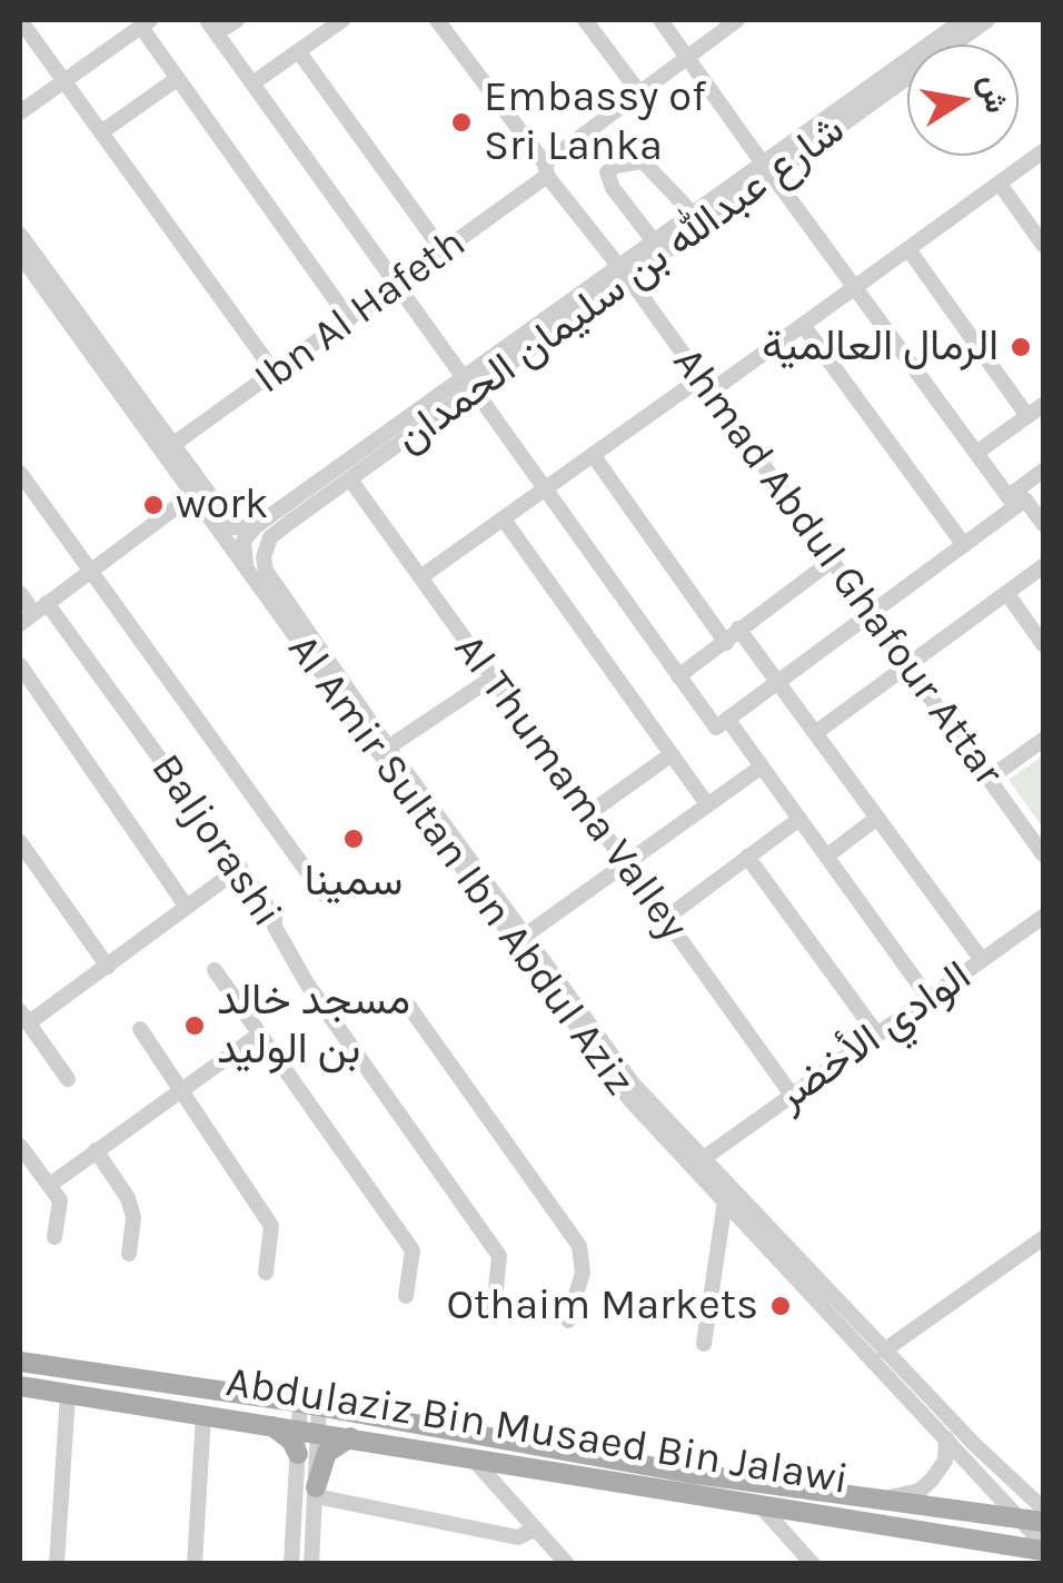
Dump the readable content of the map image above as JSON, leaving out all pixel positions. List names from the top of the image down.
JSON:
{
  "streets": {
    "main road": ["Abdulaziz Bin Musaed Bin Jalawi"],
    "street": [
      "شارع عبدالله بن سليمان الحمدان",
      "Ibn Al Hafeth",
      "Ahmad Abdul Ghafour Attar",
      "Al Thumama Valley",
      "Baljorashi",
      "Al Amir Sultan Ibn Abdul Aziz",
      "الوادي الأخضر"
    ]
  },
  "crossings": [
    ["شارع عبدالله بن سليمان الحمدان", "Ahmad Abdul Ghafour Attar"],
    ["شارع عبدالله بن سليمان الحمدان", "Al Thumama Valley"],
    ["Ibn Al Hafeth", "Ahmad Abdul Ghafour Attar"],
    ["Ibn Al Hafeth", "Al Amir Sultan Ibn Abdul Aziz"],
    ["Al Thumama Valley", "الوادي الأخضر"],
    ["Al Amir Sultan Ibn Abdul Aziz", "Abdulaziz Bin Musaed Bin Jalawi"]
  ],
  "places": [
    "Embassy of Sri Lanka",
    "الرمال العالمية",
    "work",
    "سمينا",
    "مسجد خالد بن الوليد",
    "Othaim Markets"
  ],
  "north": "right"
}
